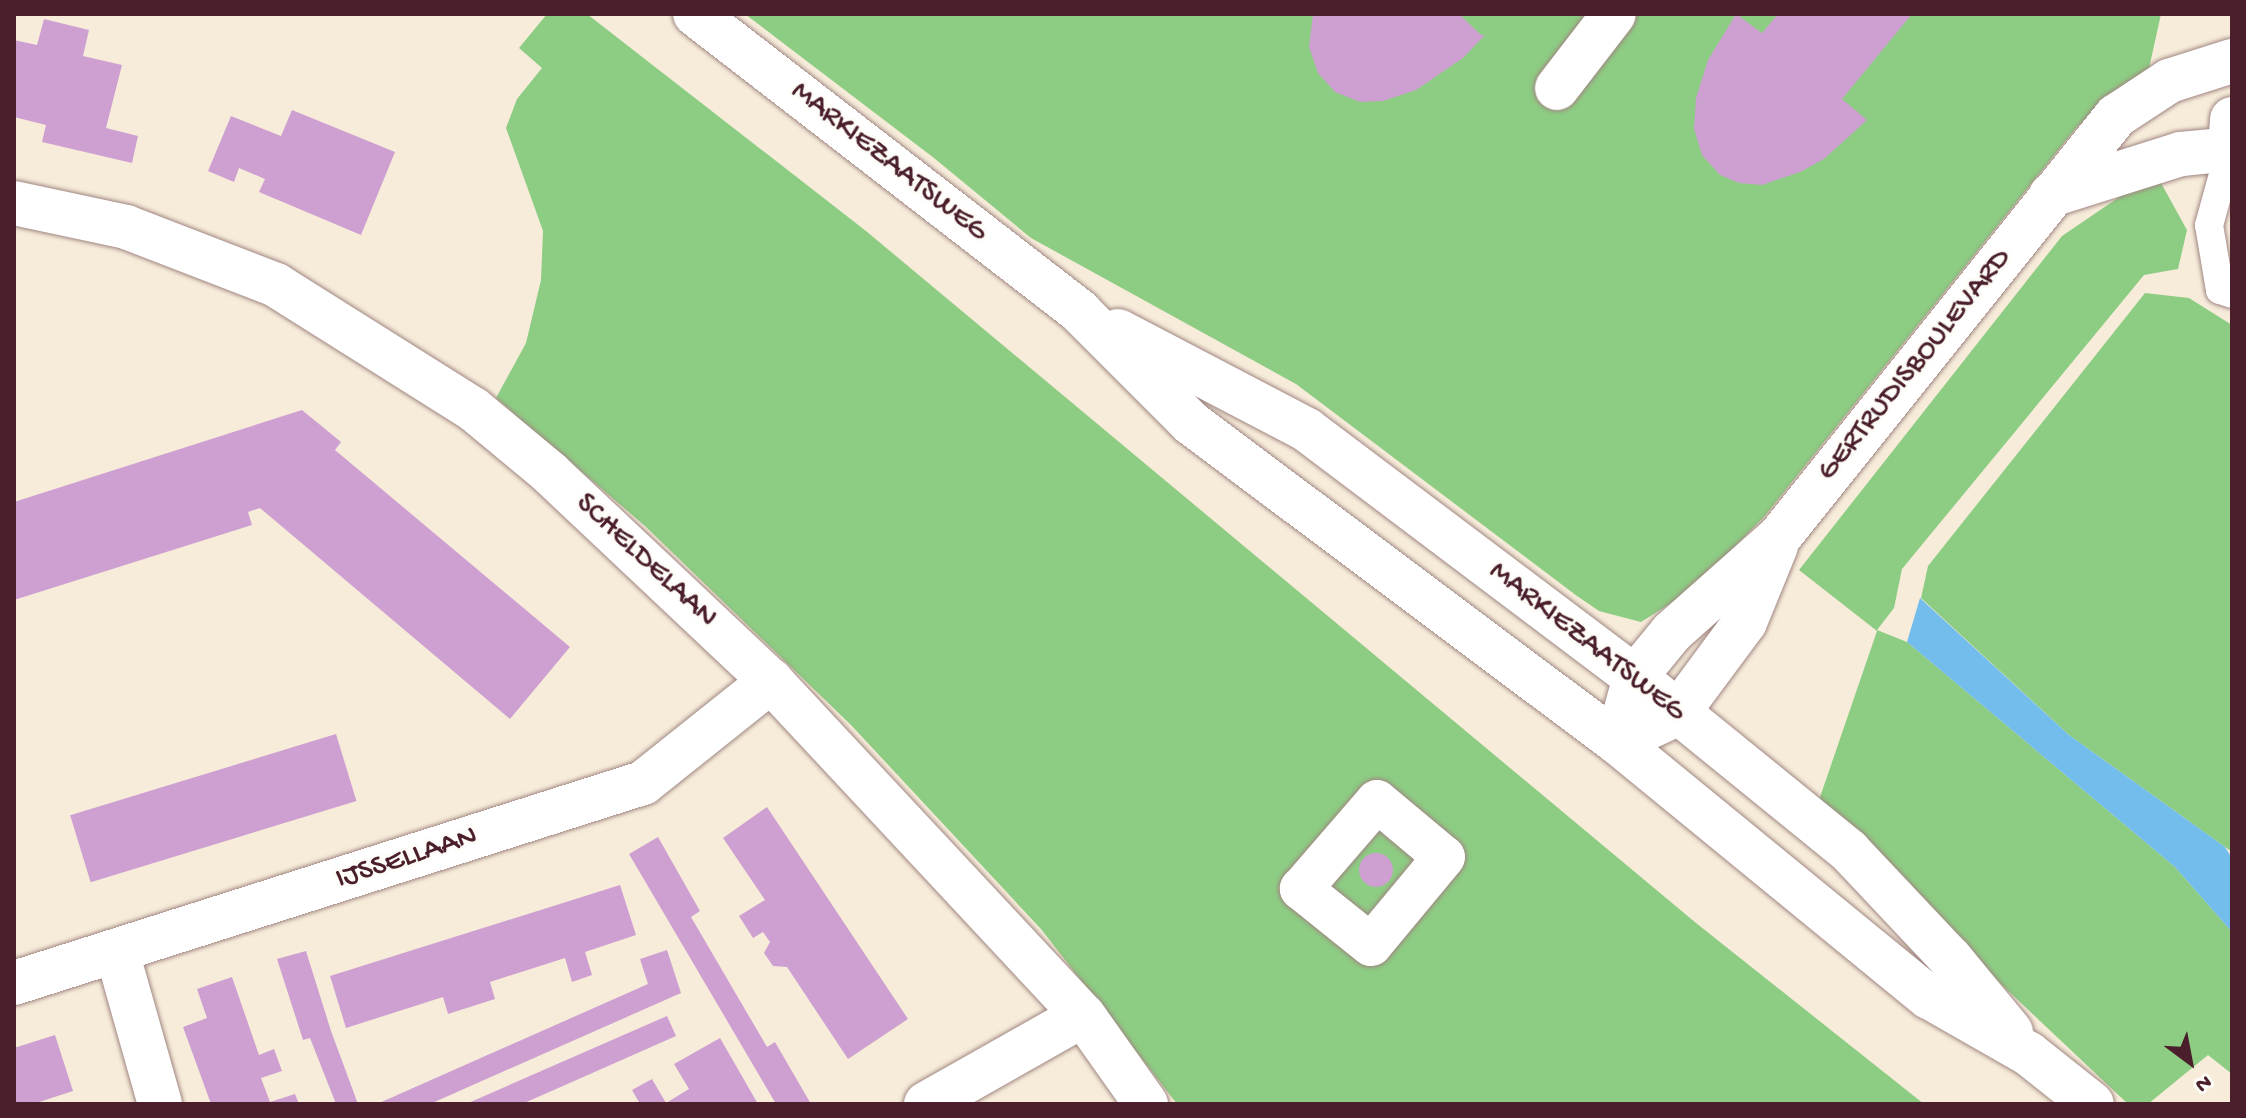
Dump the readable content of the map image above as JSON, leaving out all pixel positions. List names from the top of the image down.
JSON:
{
  "streets": {
    "street": [
      "MARKIEZAATSWEG",
      "GERTRUDISBOULEVARD",
      "SCHELDELAAN",
      "IJSSELLAAN"
    ]
  },
  "crossings": [
    ["MARKIEZAATSWEG", "GERTRUDISBOULEVARD"],
    ["SCHELDELAAN", "IJSSELLAAN"]
  ],
  "north": "bottom right"
}
